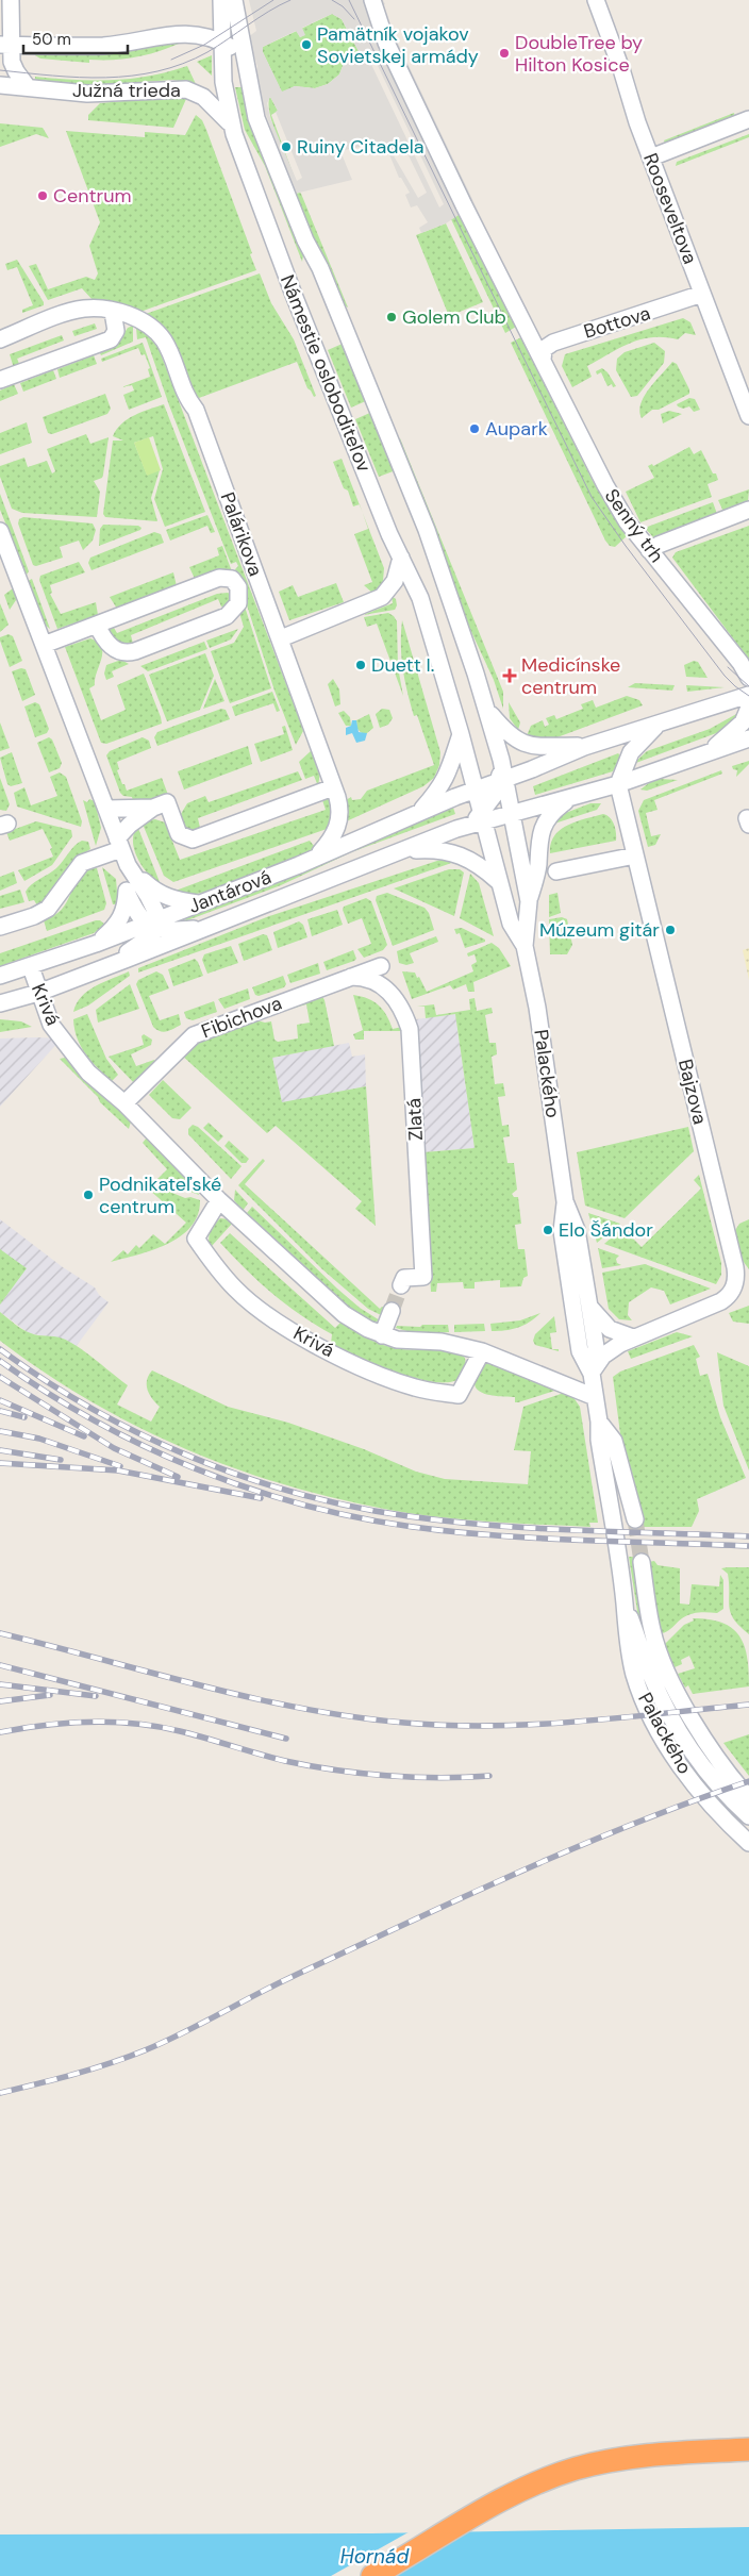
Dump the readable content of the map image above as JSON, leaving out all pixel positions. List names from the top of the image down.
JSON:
{
  "streets": {
    "street": [
      "Južná trieda",
      "Rooseveltova",
      "Bottova",
      "Námestie osloboditeľov",
      "Senný trh",
      "Palárikova",
      "Jantárová",
      "Krivá",
      "Fibichova",
      "Palackého",
      "Bajzova",
      "Zlatá"
    ]
  },
  "crossings": [
    ["Južná trieda", "Námestie osloboditeľov"],
    ["Rooseveltova", "Bottova"],
    ["Bottova", "Senný trh"],
    ["Námestie osloboditeľov", "Palackého"],
    ["Palárikova", "Jantárová"],
    ["Jantárová", "Krivá"],
    ["Jantárová", "Palackého"],
    ["Krivá", "Fibichova"],
    ["Krivá", "Palackého"],
    ["Fibichova", "Zlatá"],
    ["Palackého", "Bajzova"]
  ],
  "water": ["Hornád"],
  "places": {
    "other": [
      "Pamätník vojakov Sovietskej armády",
      "DoubleTree by Hilton Kosice",
      "Ruiny Citadela",
      "Centrum",
      "Golem Club",
      "Aupark",
      "Duett I.",
      "Múzeum gitár",
      "Podnikateľské centrum",
      "Elo Šándor"
    ],
    "health": ["Medicínske centrum"]
  },
  "scale_bar": "50 m"
}
